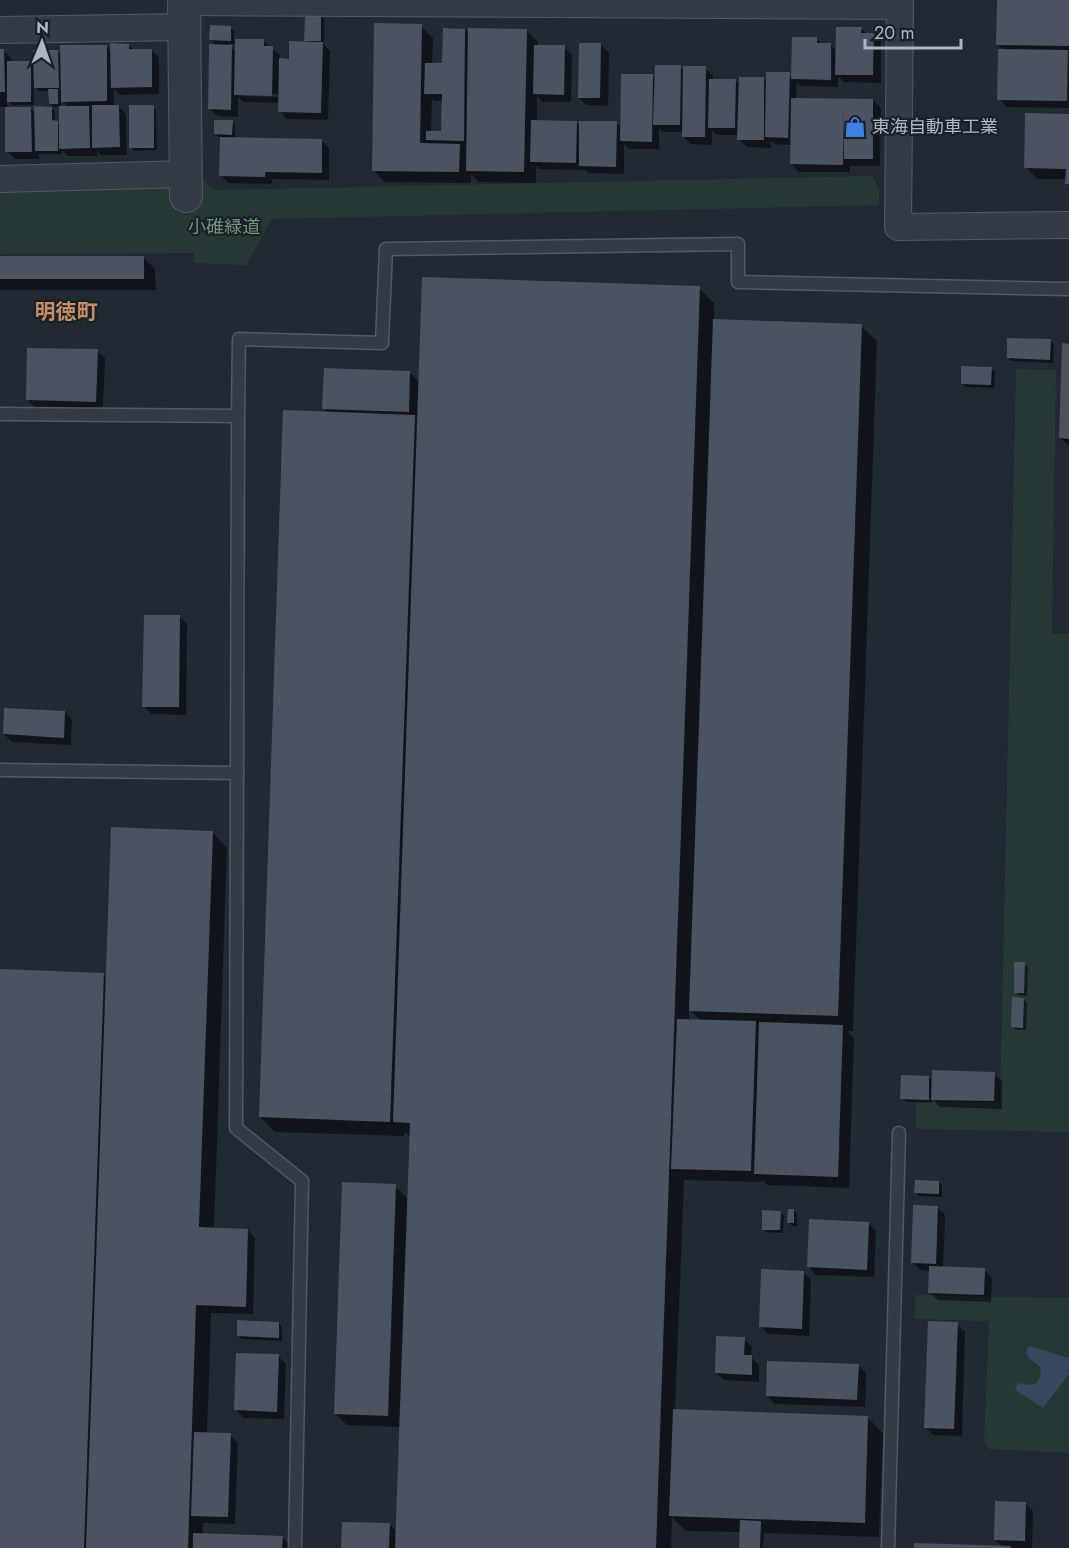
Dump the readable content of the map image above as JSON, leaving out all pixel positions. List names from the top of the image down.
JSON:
{
  "districts": ["明徳町"],
  "parks": ["小碓緑道"],
  "places": {
    "shop": ["東海自動車工業"]
  },
  "scale_bar": "20 m",
  "north": "top"
}
